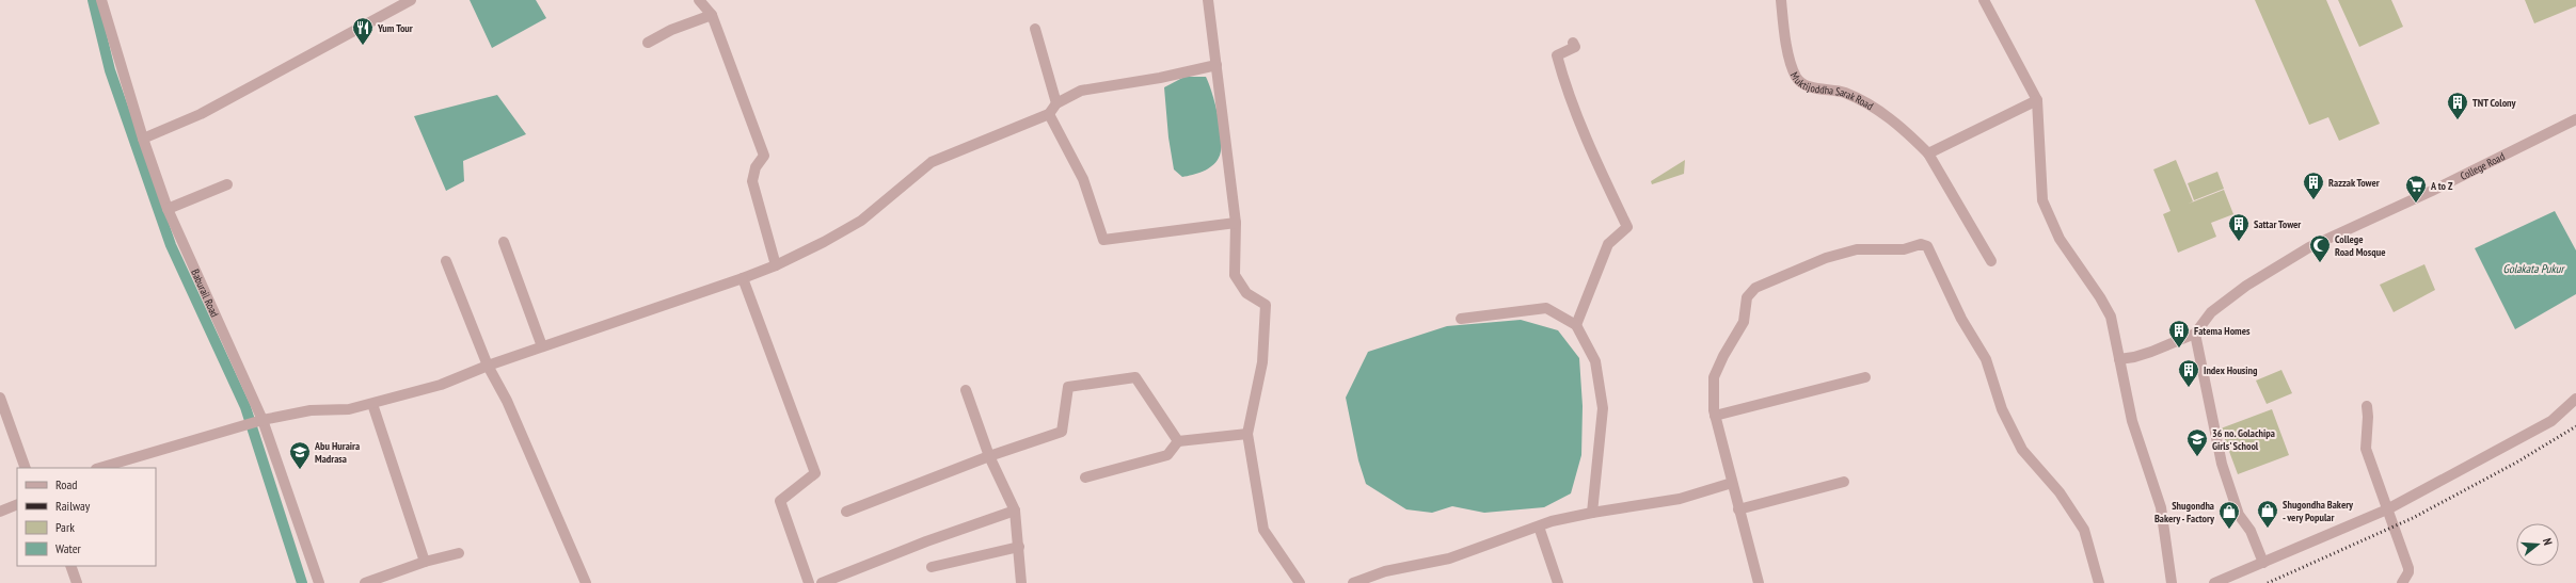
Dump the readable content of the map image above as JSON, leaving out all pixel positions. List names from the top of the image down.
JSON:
{
  "streets": {
    "street": ["Muktijoddha Sarak Road", "College Road", "Baburail Road"]
  },
  "water": ["Golakata Pukur"],
  "places": {
    "restaurant": ["Yum Tour"],
    "building": [
      "TNT Colony",
      "Razzak Tower",
      "Sattar Tower",
      "Fatema Homes",
      "Index Housing"
    ],
    "supermarket": ["A to Z"],
    "mosque": ["College Road Mosque"],
    "school or university": ["36 no. Golachipa Girls' School", "Abu Huraira Madrasa"],
    "shop": ["Shugondha Bakery - very Popular", "Shugondha Bakery - Factory"]
  },
  "legend": [
    "Road",
    "Railway",
    "Park",
    "Water"
  ],
  "north": "right"
}
